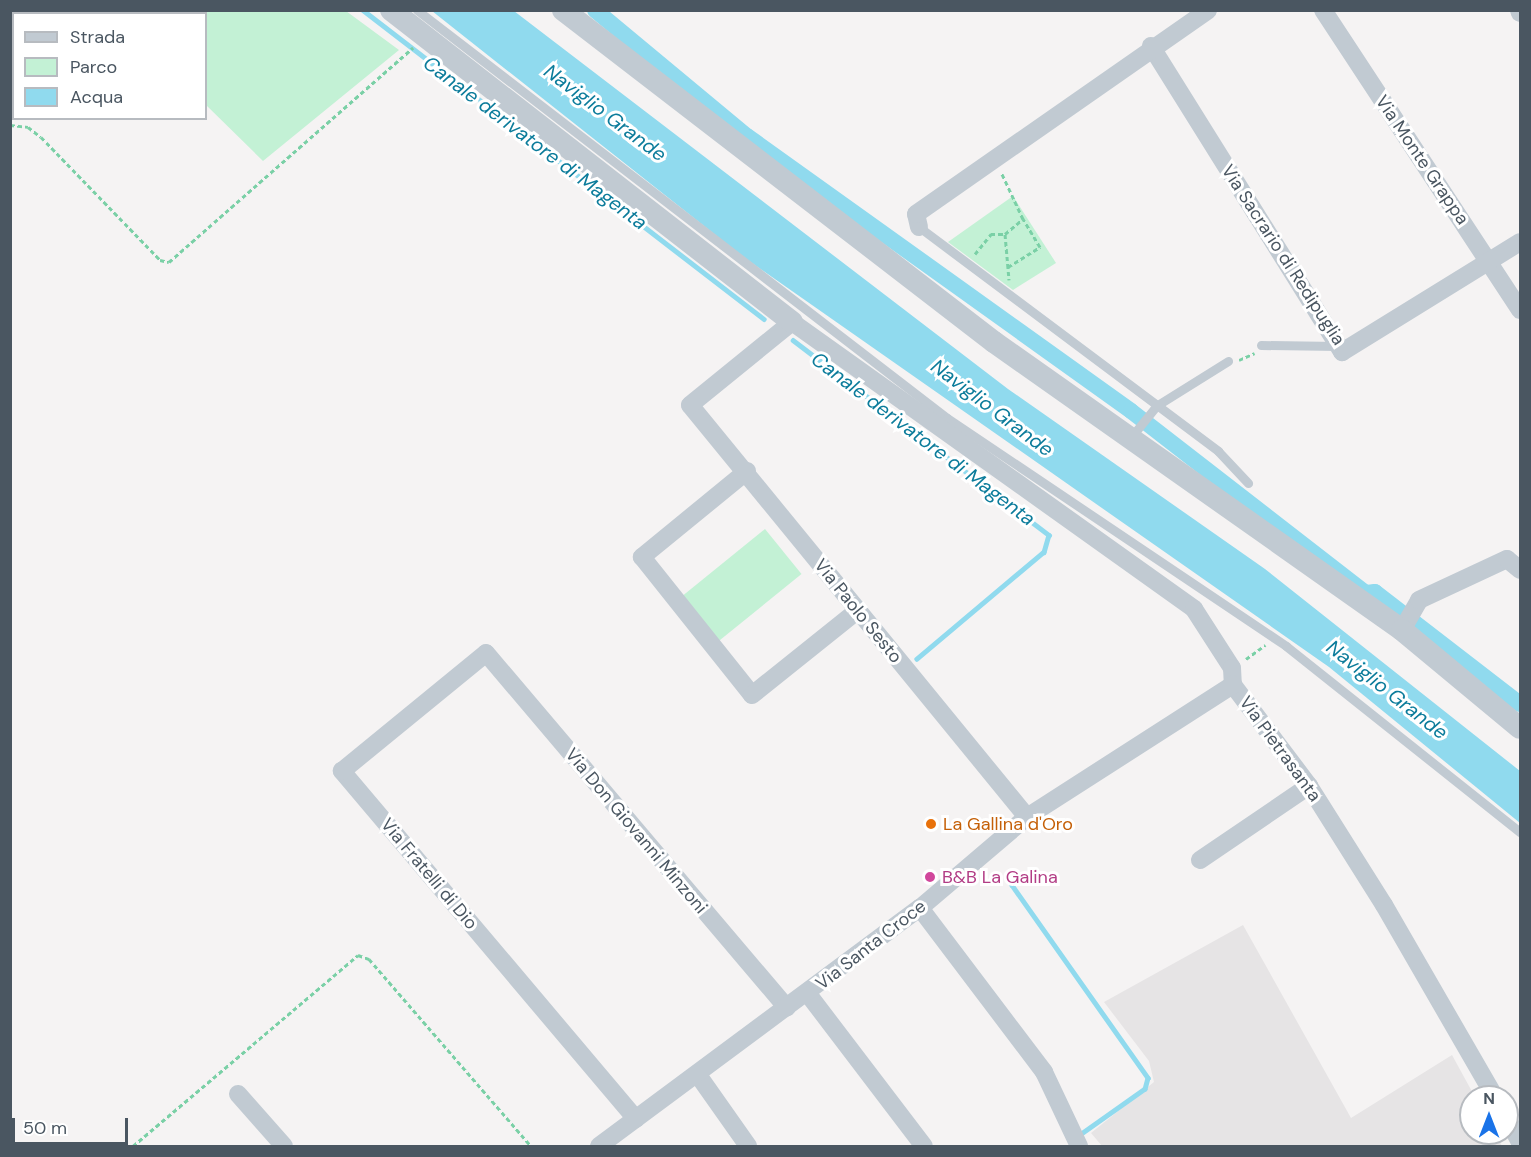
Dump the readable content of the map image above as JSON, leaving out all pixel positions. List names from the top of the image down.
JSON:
{
  "streets": {
    "street": [
      "Via Monte Grappa",
      "Via Sacrario di Redipuglia",
      "Via Paolo Sesto",
      "Via Pietrasanta",
      "Via Don Giovanni Minzoni",
      "Via Fratelli di Dio",
      "Via Santa Croce"
    ]
  },
  "crossings": [
    ["Via Monte Grappa", "Via Sacrario di Redipuglia"],
    ["Via Paolo Sesto", "Via Pietrasanta"],
    ["Via Paolo Sesto", "Via Santa Croce"],
    ["Via Pietrasanta", "Via Santa Croce"],
    ["Via Don Giovanni Minzoni", "Via Fratelli di Dio"],
    ["Via Don Giovanni Minzoni", "Via Santa Croce"],
    ["Via Fratelli di Dio", "Via Santa Croce"]
  ],
  "water": ["Naviglio Grande", "Canale derivatore di Magenta"],
  "places": ["La Gallina d'Oro", "B&B La Galina"],
  "legend": ["Strada", "Parco", "Acqua"],
  "scale_bar": "50 m",
  "north": "top"
}
